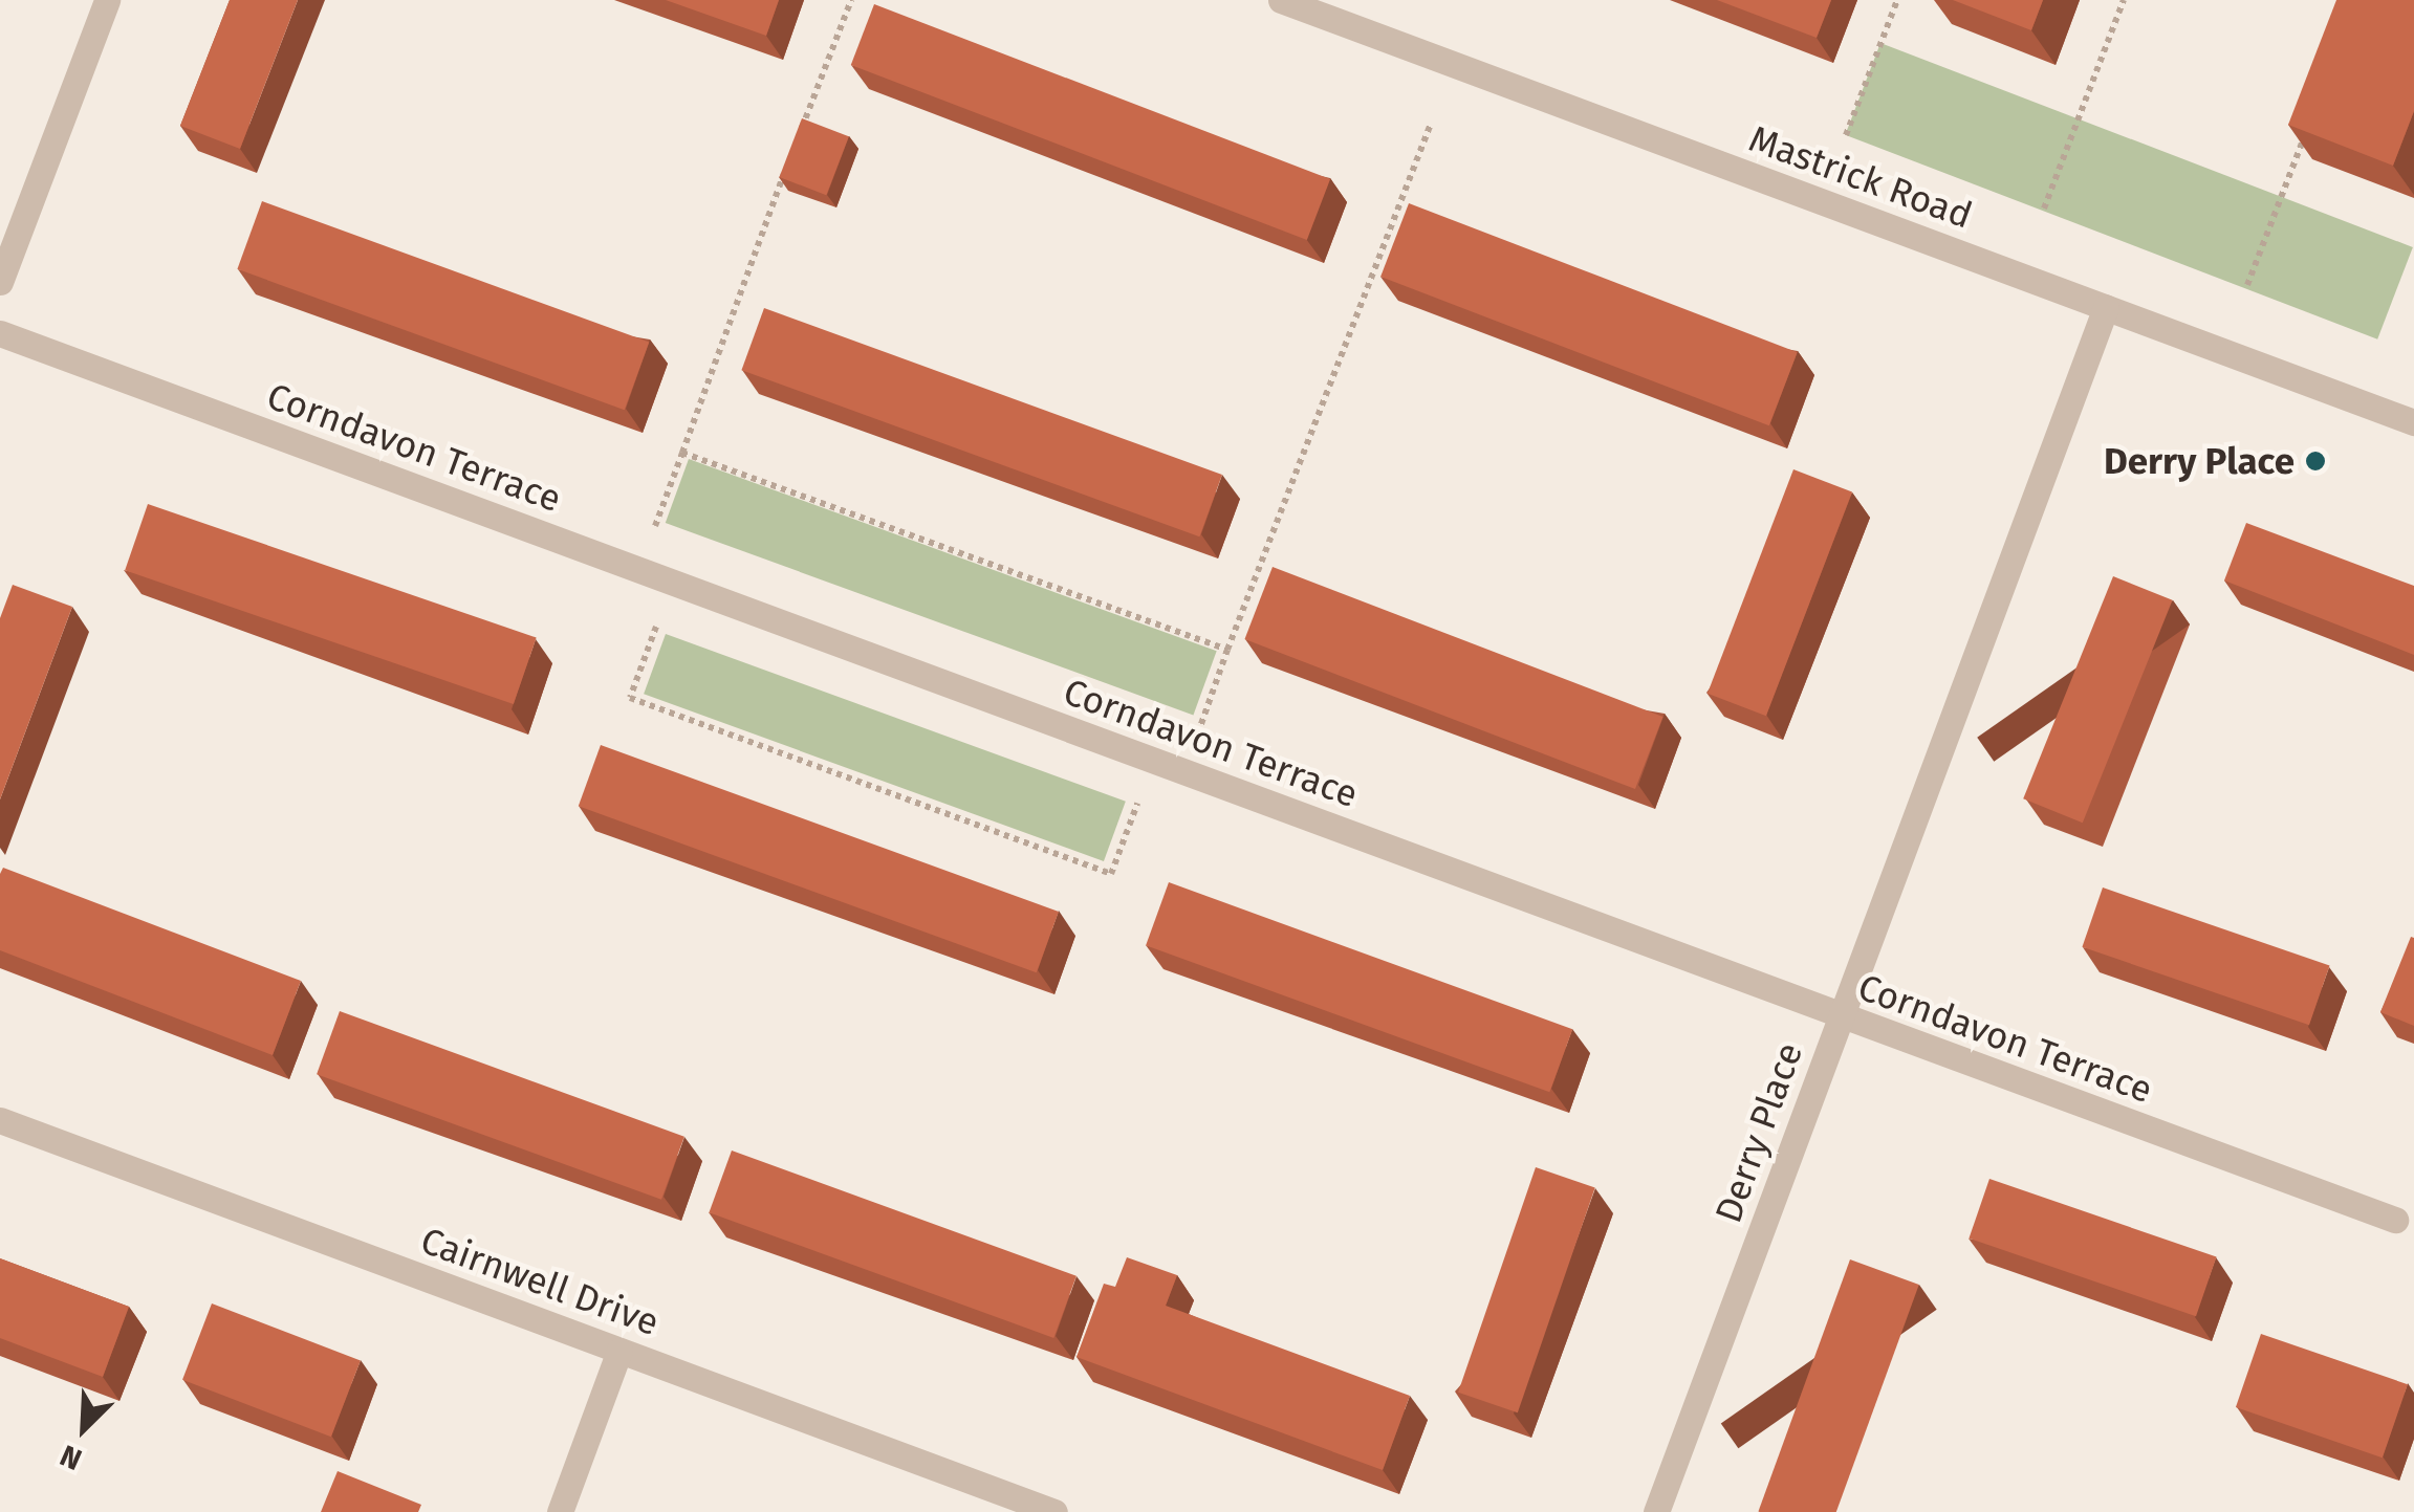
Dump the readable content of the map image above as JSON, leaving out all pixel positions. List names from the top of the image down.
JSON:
{
  "streets": {
    "street": [
      "Mastrick Road",
      "Corndavon Terrace",
      "Derry Place",
      "Cairnwell Drive"
    ]
  },
  "crossings": [
    ["Mastrick Road", "Derry Place"],
    ["Corndavon Terrace", "Derry Place"]
  ],
  "places": ["Derry Place"],
  "north": "bottom left"
}
